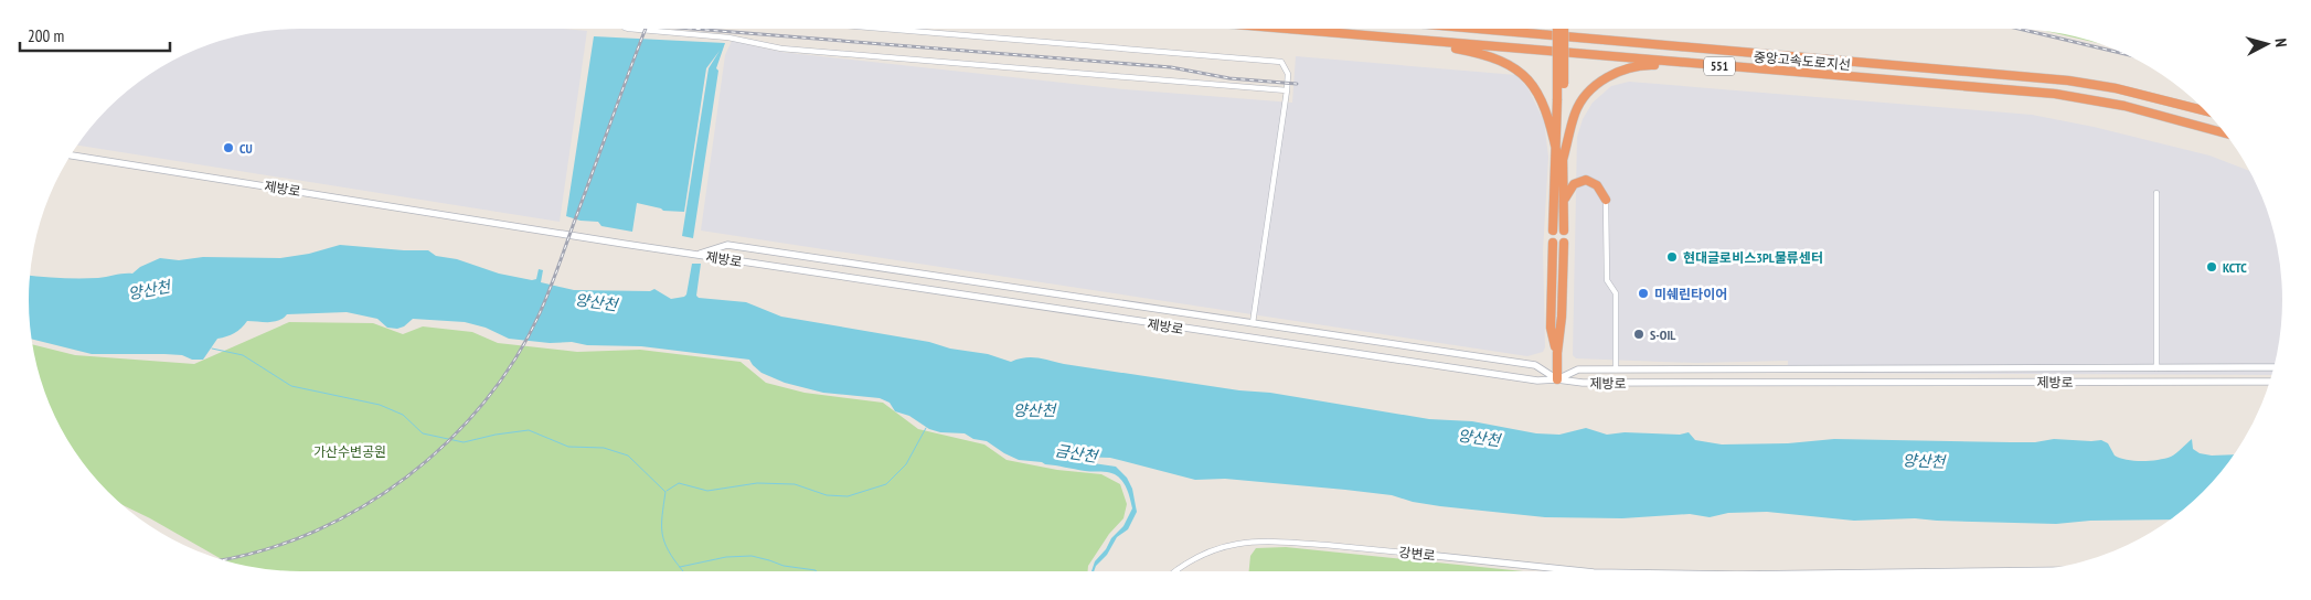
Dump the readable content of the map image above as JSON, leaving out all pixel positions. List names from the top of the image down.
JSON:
{
  "streets": {
    "highway": ["중앙고속도로지선", "551"],
    "street": ["제방로", "강변로"]
  },
  "water": ["양산천", "금산천"],
  "parks": ["가산수변공원"],
  "places": [
    "CU",
    "현대글로비스3PL물류센터",
    "KCTC",
    "미쉐린타이어",
    "S-OIL"
  ],
  "scale_bar": "200 m",
  "north": "right"
}
